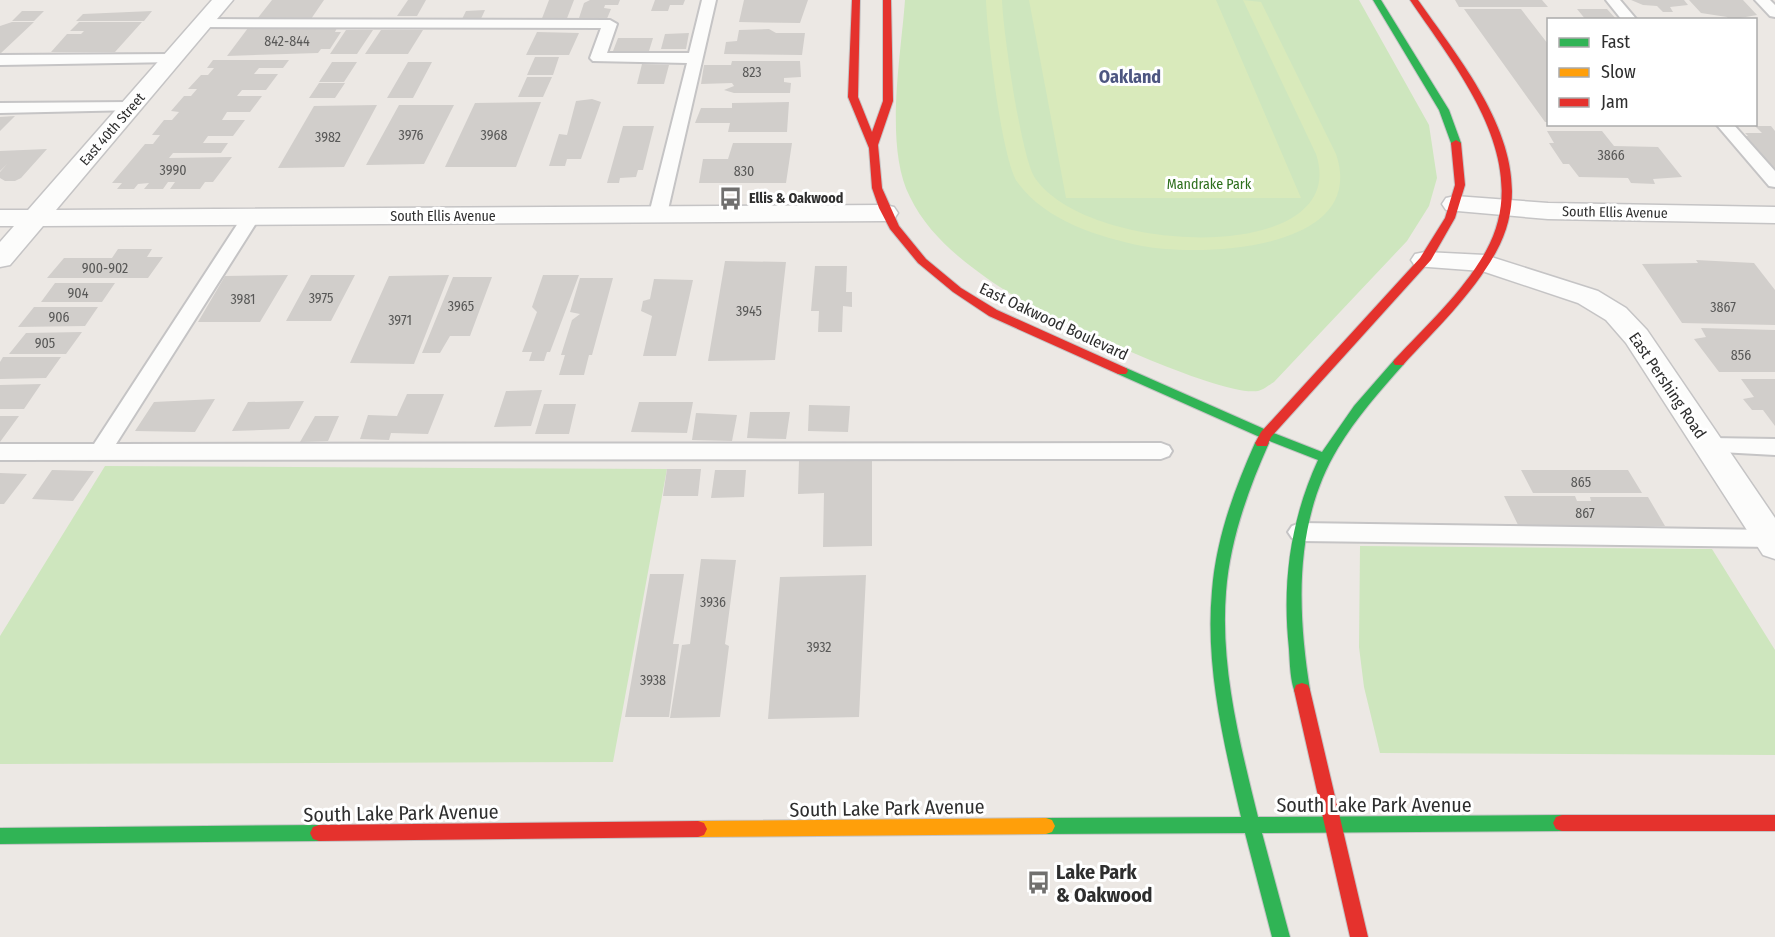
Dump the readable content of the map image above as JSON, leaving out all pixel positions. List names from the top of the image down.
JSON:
{
  "streets": {
    "main road": ["East Oakwood Boulevard", "South Lake Park Avenue"],
    "street": ["East 40th Street", "South Ellis Avenue", "East Pershing Road"]
  },
  "crossings": [
    ["East 40th Street", "South Ellis Avenue"],
    ["South Ellis Avenue", "East Oakwood Boulevard"]
  ],
  "districts": ["Oakland"],
  "parks": ["Mandrake Park"],
  "places": {
    "bus stop": ["Ellis & Oakwood", "Lake Park & Oakwood"]
  },
  "house_numbers": [
    "842-844",
    "823",
    "3976",
    "3968",
    "3982",
    "3866",
    "3990",
    "830",
    "900-902",
    "904",
    "3975",
    "3981",
    "3965",
    "3867",
    "3945",
    "906",
    "3971",
    "905",
    "856",
    "865",
    "867",
    "3936",
    "3932",
    "3938"
  ],
  "legend": ["Fast", "Slow", "Jam"]
}
